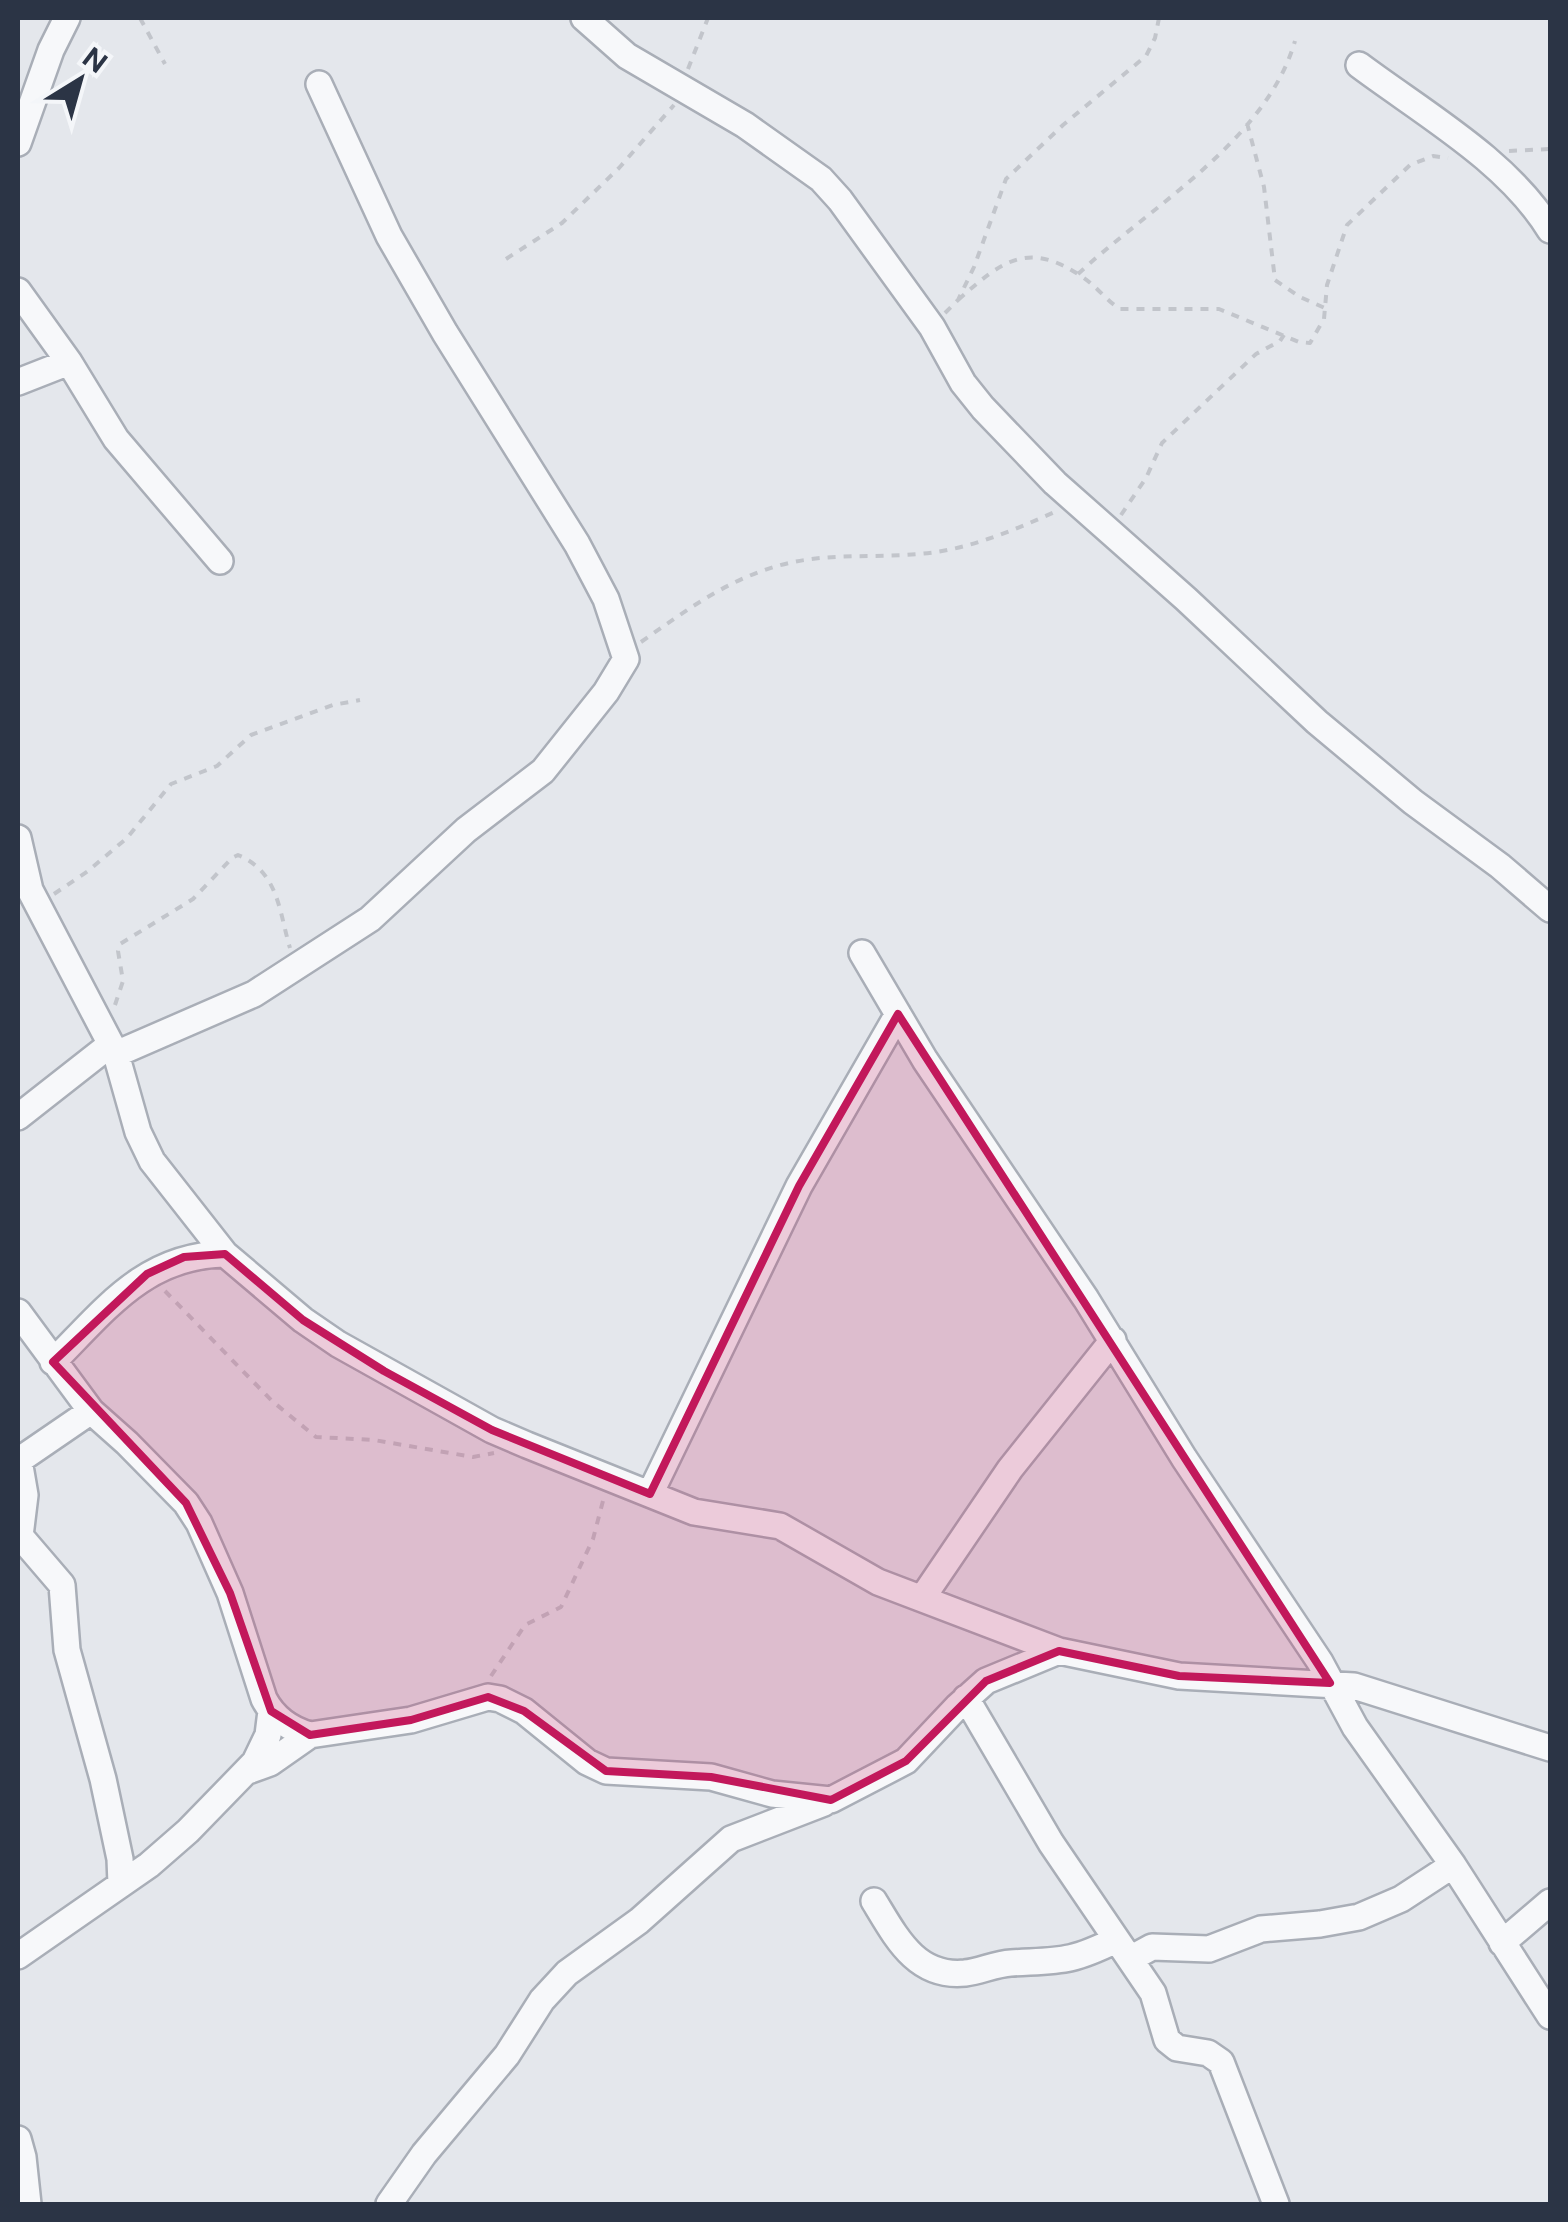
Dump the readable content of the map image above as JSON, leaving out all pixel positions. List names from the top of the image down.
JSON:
{
  "north": "top right"
}
